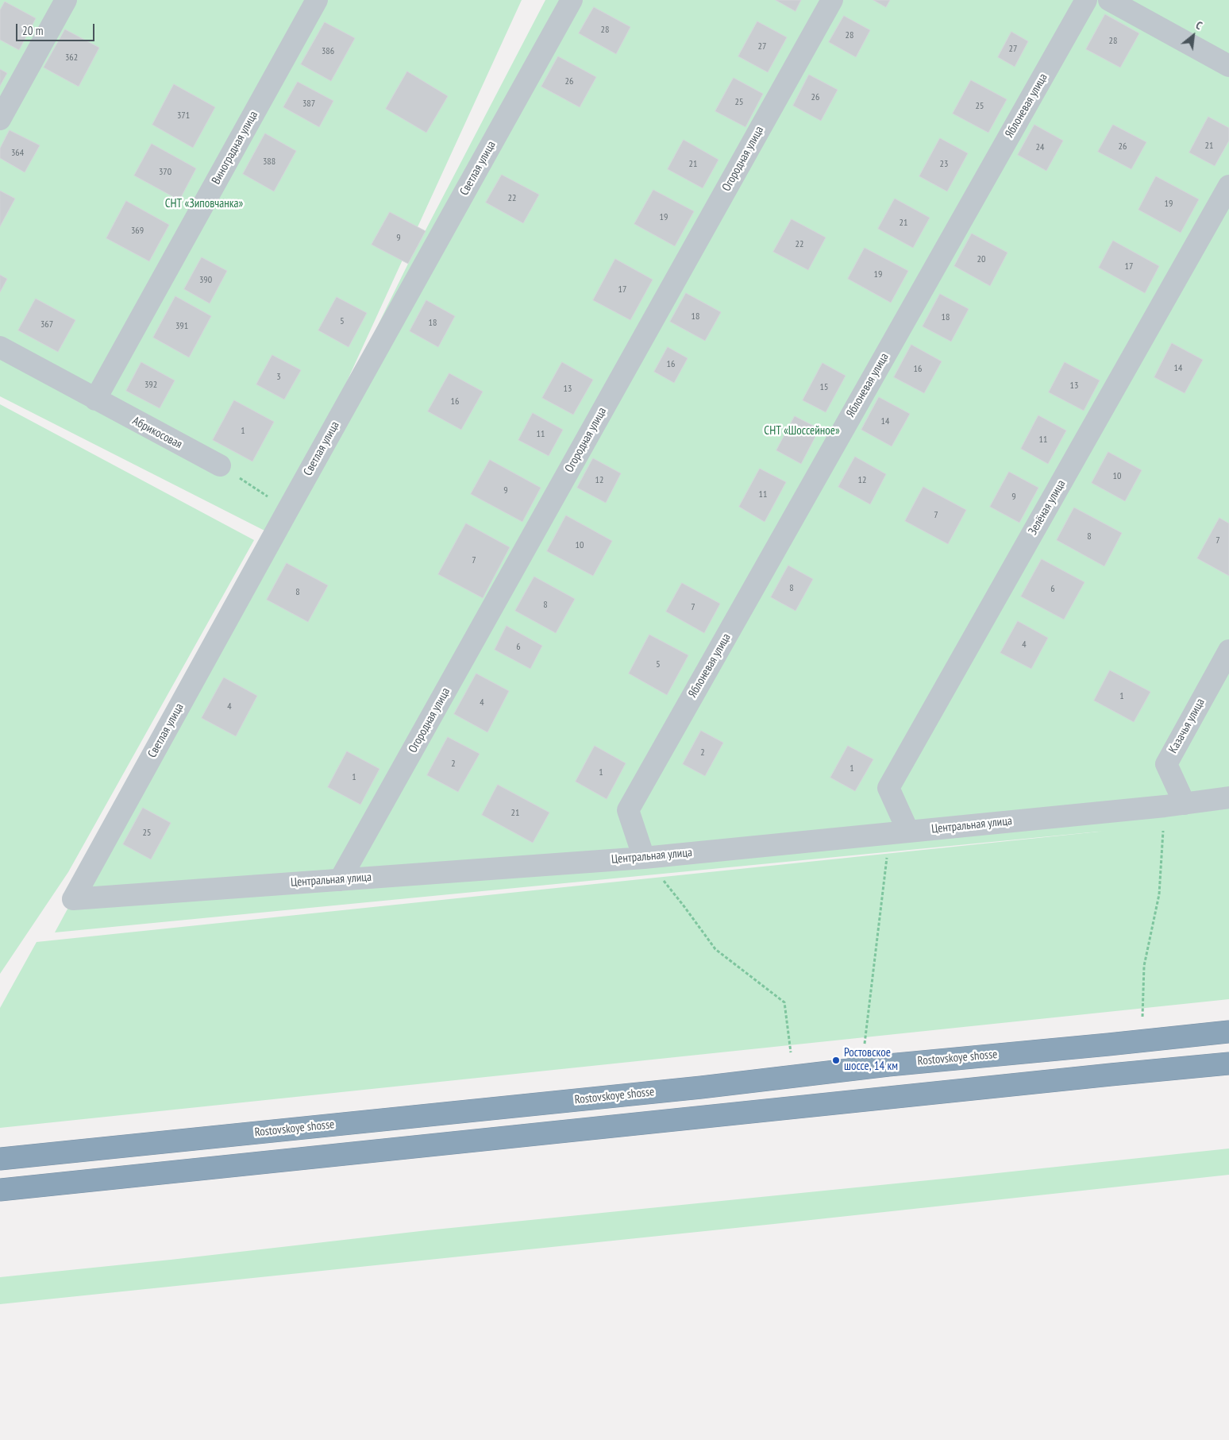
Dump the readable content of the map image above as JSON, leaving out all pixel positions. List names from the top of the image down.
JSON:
{
  "streets": {
    "highway": ["Rostovskoye shosse"],
    "street": [
      "Яблоневая улица",
      "Виноградная улица",
      "Огородная улица",
      "Светлая улица",
      "Абрикосовая",
      "Зелёная улица",
      "Казачья улица",
      "Центральная улица"
    ]
  },
  "crossings": [
    ["Яблоневая улица", "Центральная улица"],
    ["Виноградная улица", "Абрикосовая"],
    ["Огородная улица", "Центральная улица"],
    ["Светлая улица", "Центральная улица"],
    ["Зелёная улица", "Центральная улица"],
    ["Казачья улица", "Центральная улица"]
  ],
  "parks": ["СНТ «Зиповчанка»", "СНТ «Шоссейное»"],
  "places": ["Ростовское шоссе, 14 км"],
  "house_numbers": [
    "28",
    "28",
    "28",
    "27",
    "27",
    "386",
    "362",
    "26",
    "26",
    "25",
    "387",
    "25",
    "371",
    "21",
    "26",
    "24",
    "364",
    "388",
    "21",
    "23",
    "370",
    "22",
    "19",
    "19",
    "21",
    "369",
    "9",
    "22",
    "20",
    "17",
    "19",
    "390",
    "17",
    "18",
    "18",
    "5",
    "18",
    "367",
    "391",
    "16",
    "14",
    "16",
    "3",
    "392",
    "13",
    "15",
    "13",
    "16",
    "14",
    "1",
    "11",
    "11",
    "10",
    "12",
    "12",
    "9",
    "11",
    "9",
    "7",
    "8",
    "7",
    "10",
    "7",
    "8",
    "6",
    "8",
    "8",
    "7",
    "4",
    "6",
    "5",
    "1",
    "4",
    "4",
    "2",
    "2",
    "1",
    "1",
    "1",
    "21",
    "25"
  ],
  "scale_bar": "20 m",
  "north": "top right"
}
